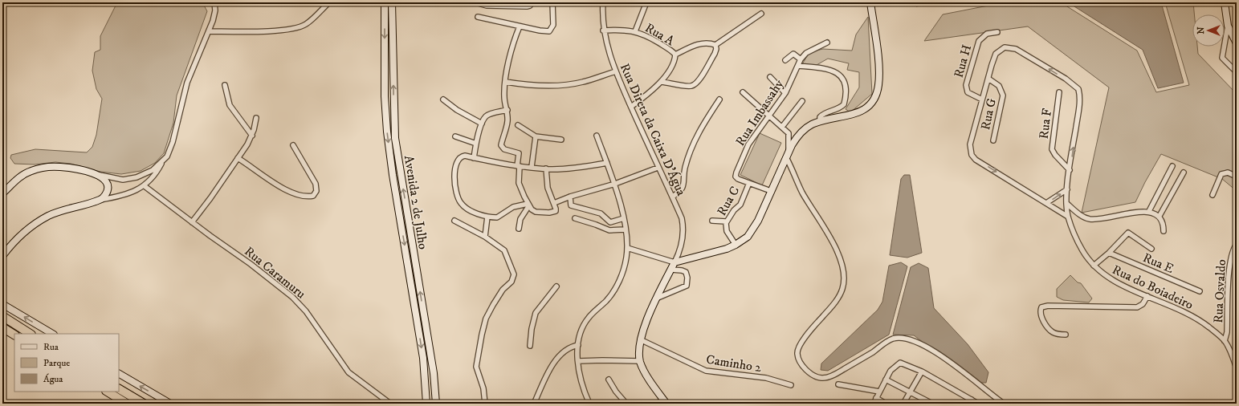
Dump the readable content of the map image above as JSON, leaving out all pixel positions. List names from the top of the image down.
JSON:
{
  "streets": {
    "main road": ["Avenida 2 de Julho"],
    "street": [
      "Rua A",
      "Rua H",
      "Rua Imbassahy",
      "Rua G",
      "Rua F",
      "Rua Direta da Caixa D'Água",
      "Rua C",
      "Rua E",
      "Rua Caramuru",
      "Rua do Boiadeiro",
      "Rua Osvaldo",
      "Caminho 2"
    ]
  },
  "crossings": [
    ["Rua A", "Rua Direta da Caixa D'Água"],
    ["Rua Imbassahy", "Rua C"],
    ["Rua do Boiadeiro", "Rua Osvaldo"]
  ],
  "legend": ["Rua", "Parque", "Água"],
  "north": "left"
}
